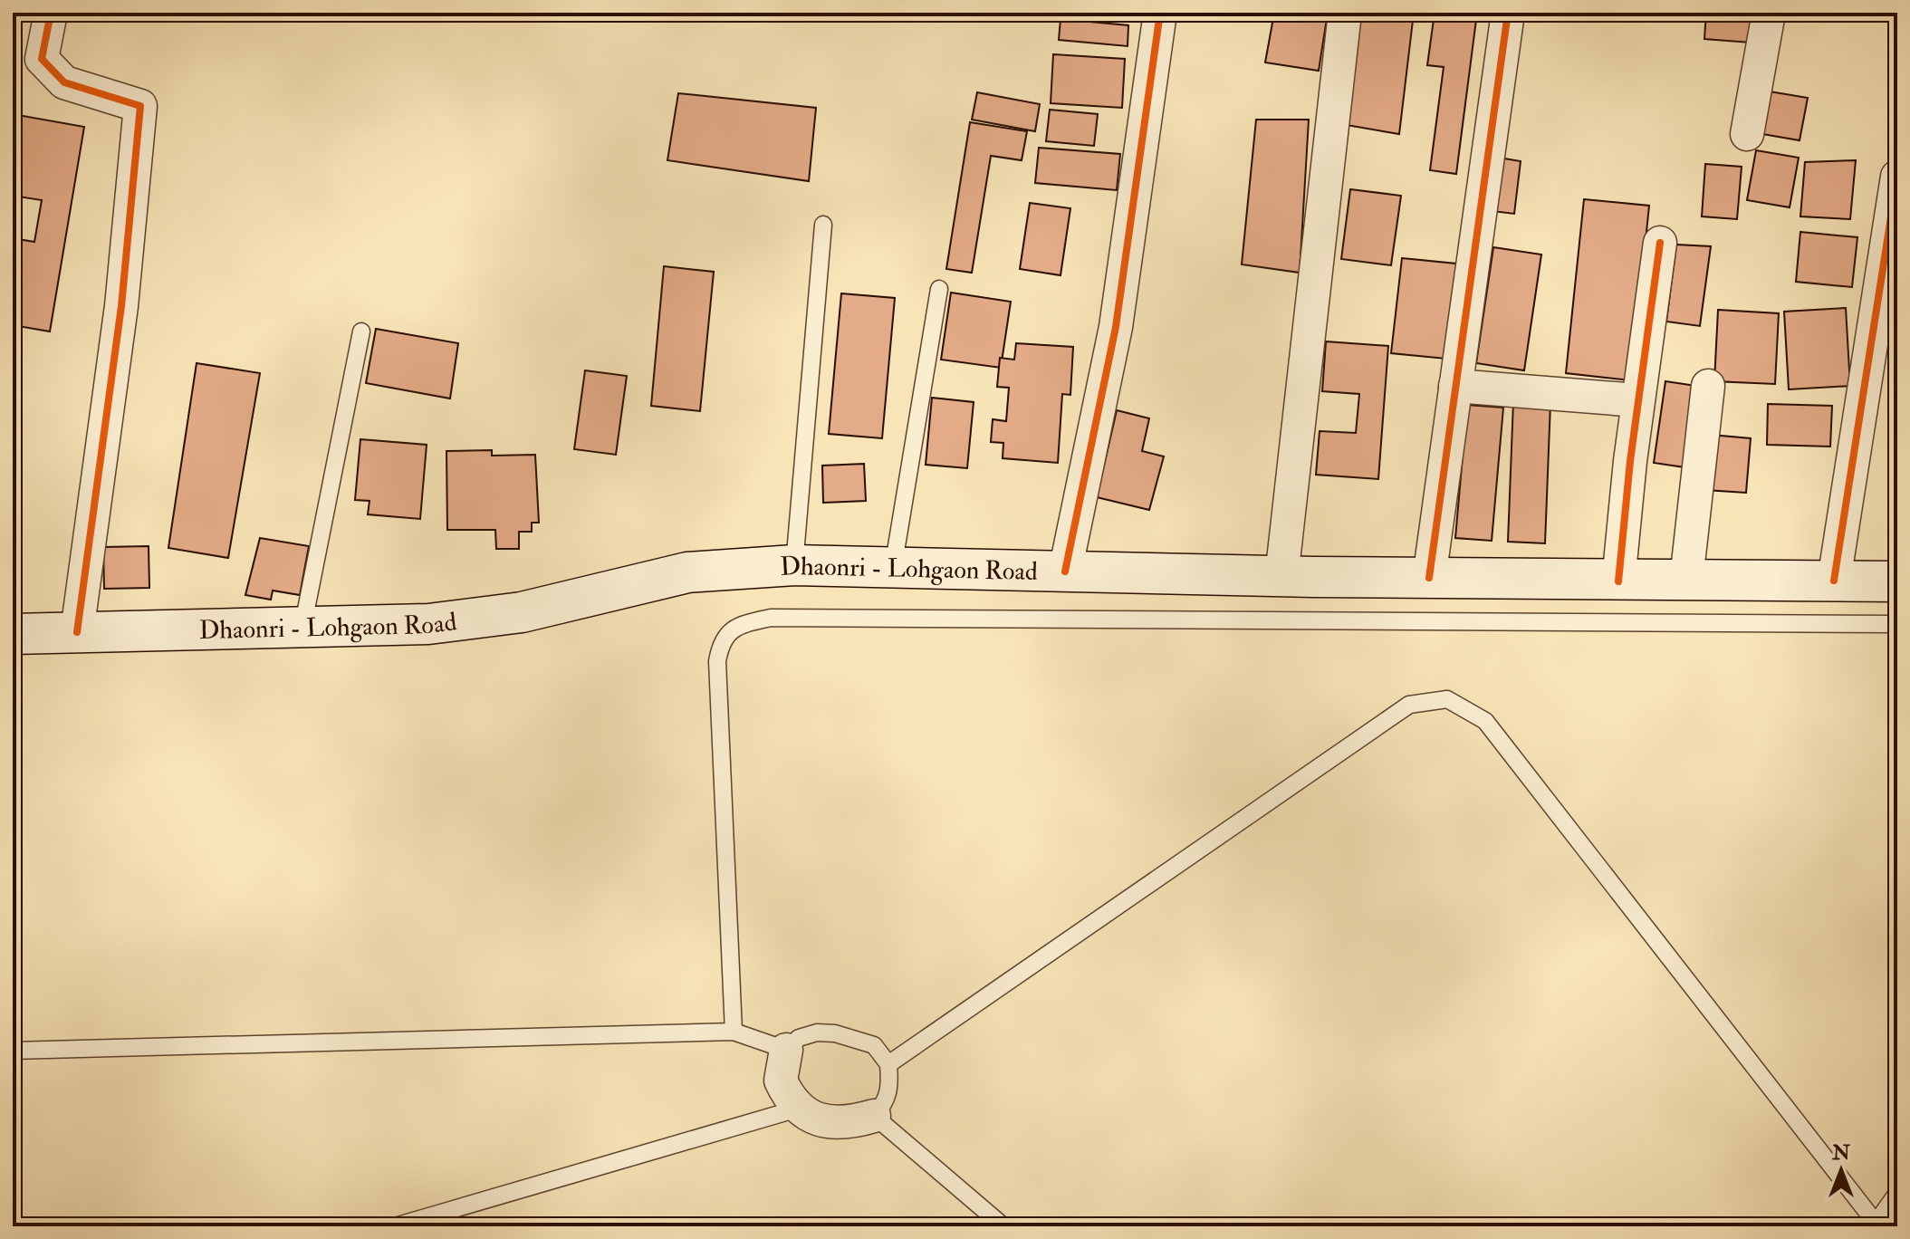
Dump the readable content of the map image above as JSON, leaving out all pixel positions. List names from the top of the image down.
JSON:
{
  "streets": {
    "main road": ["Dhaonri - Lohgaon Road"]
  },
  "north": "top"
}
